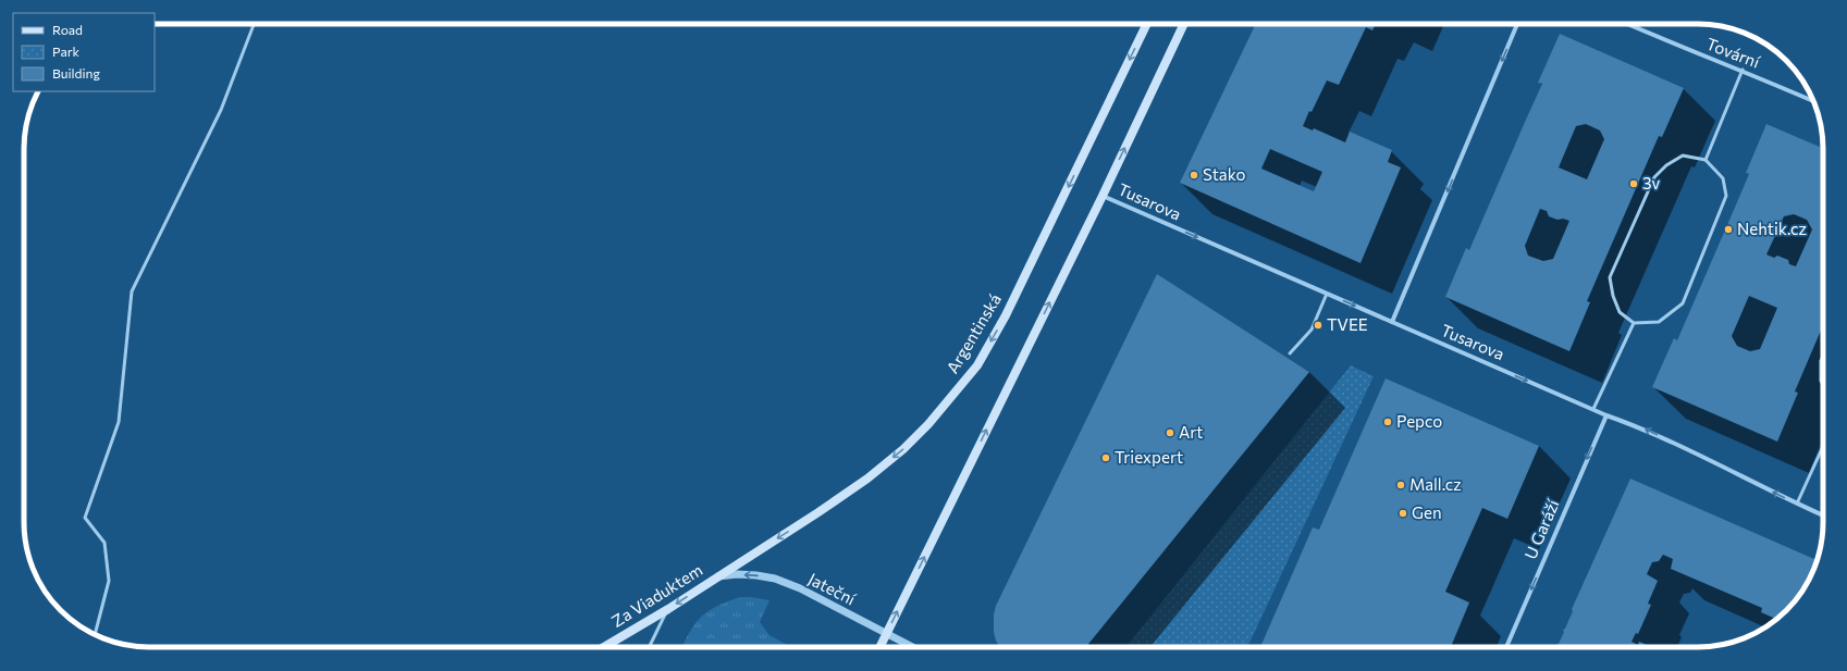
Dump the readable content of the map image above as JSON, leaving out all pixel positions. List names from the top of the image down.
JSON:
{
  "streets": {
    "main road": ["Argentinská", "Za Viaduktem"],
    "street": [
      "Tovární",
      "Tusarova",
      "U Garáží",
      "Jateční"
    ]
  },
  "crossings": [
    ["Tusarova", "U Garáží"],
    ["Argentinská", "Jateční"],
    ["Argentinská", "Za Viaduktem"],
    ["Jateční", "Za Viaduktem"]
  ],
  "one_way": ["U Garáží", "Jateční", "Za Viaduktem"],
  "places": [
    "Stako",
    "3v",
    "Nehtik.cz",
    "TVEE",
    "Pepco",
    "Art",
    "Triexpert",
    "Mall.cz",
    "Gen"
  ],
  "legend": ["Road", "Park", "Building"]
}
